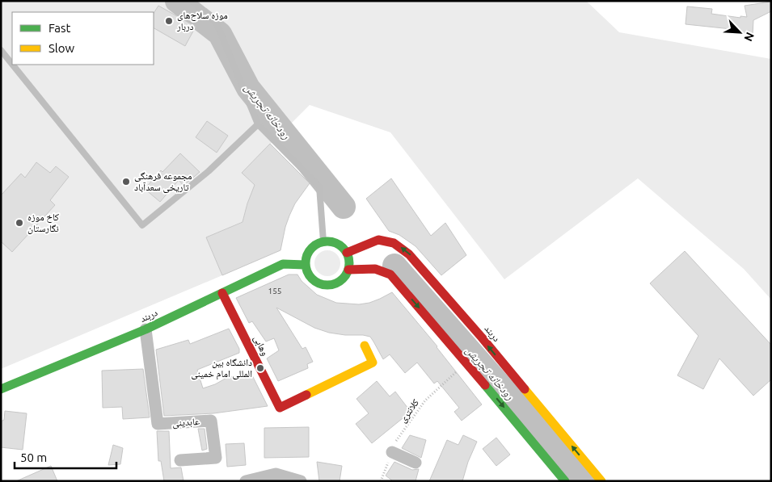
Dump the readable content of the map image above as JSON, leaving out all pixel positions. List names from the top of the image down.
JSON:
{
  "streets": {
    "main road": ["دربند", "وهابی"],
    "street": ["عابدینی"],
    "path": ["کلانتری"]
  },
  "crossings": [
    ["دربند", "وهابی"],
    ["دربند", "عابدینی"]
  ],
  "water": ["رودخانه تجریش"],
  "places": [
    "موزه سلاح‌های دربار",
    "مجموعه فرهنگی تاریخی سعدآباد",
    "کاخ موزه نگارستان",
    "دانشگاه بین المللی امام خمینی"
  ],
  "house_numbers": ["155"],
  "legend": ["Fast", "Slow"],
  "scale_bar": "50 m",
  "north": "bottom right"
}
